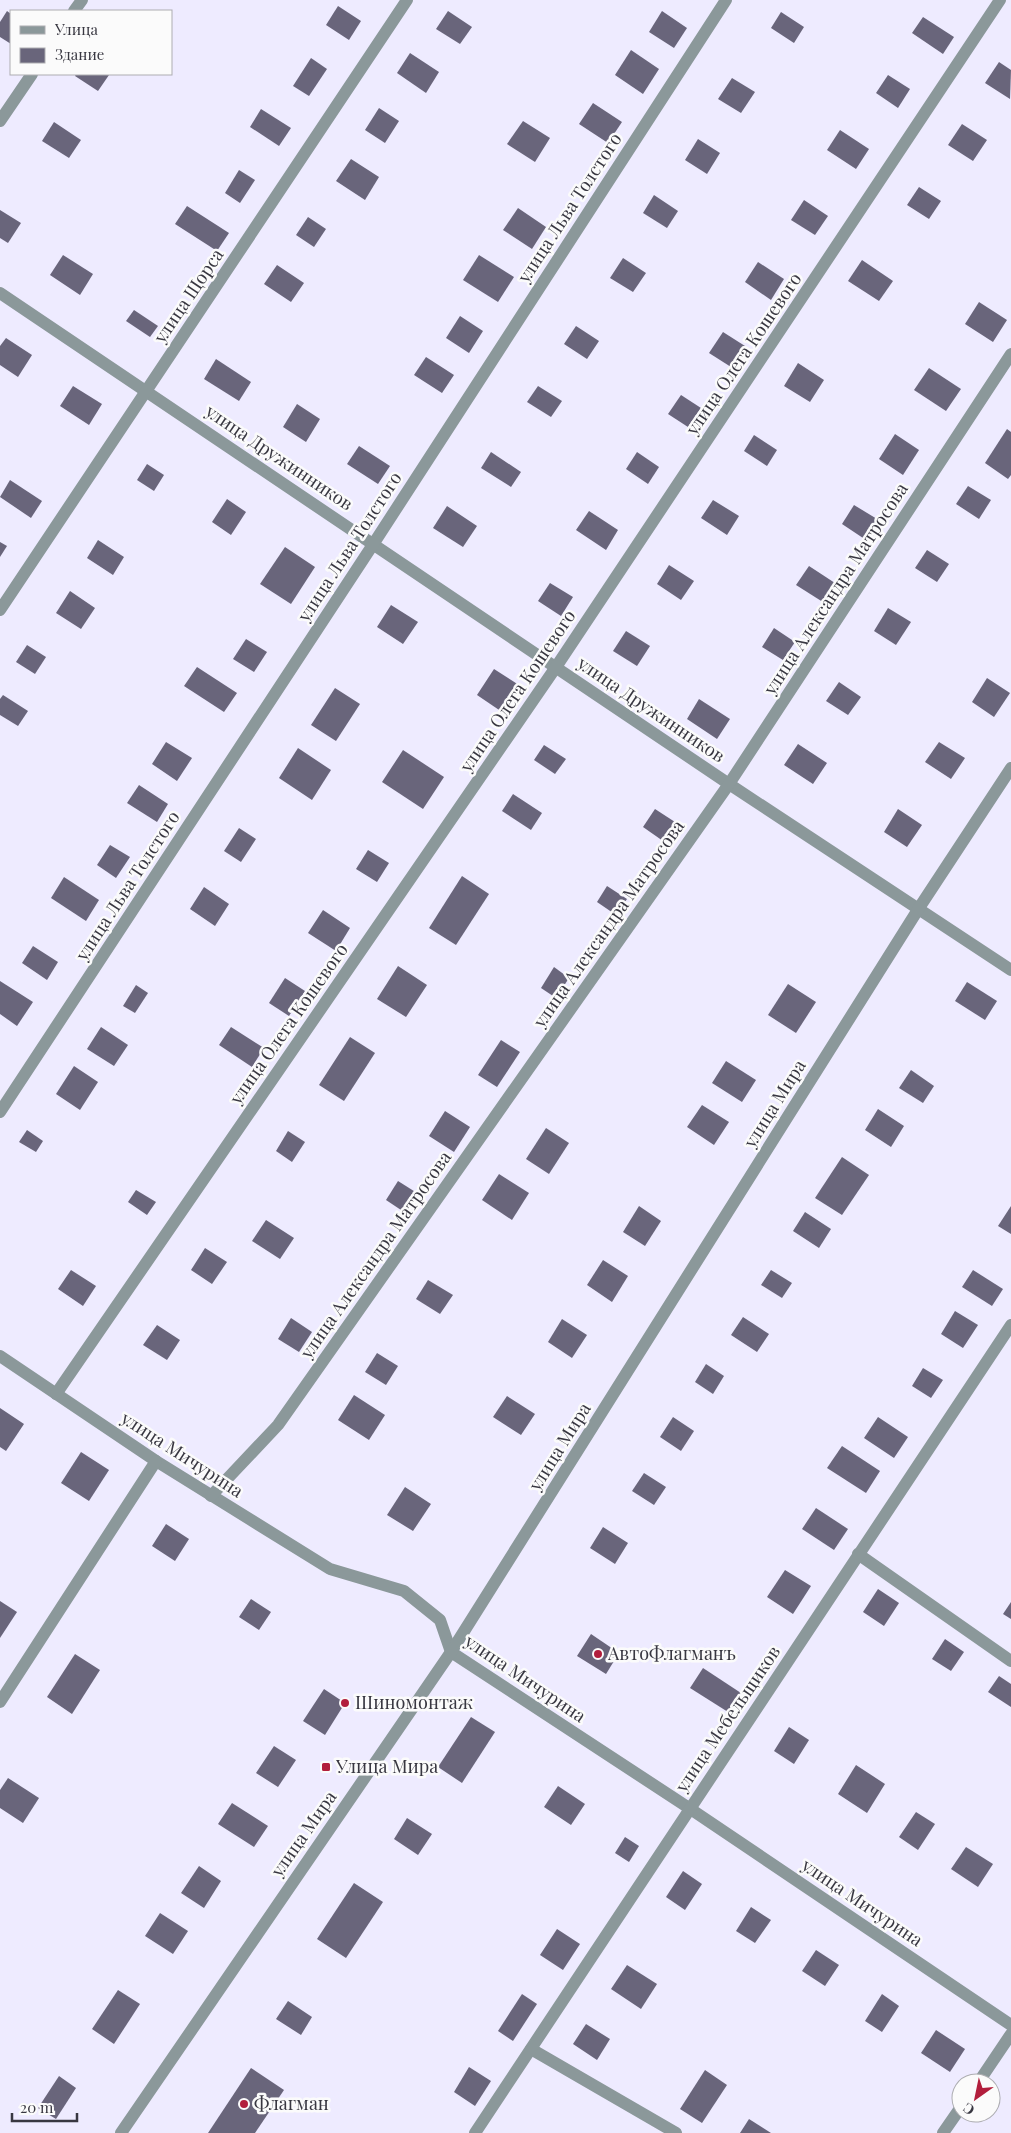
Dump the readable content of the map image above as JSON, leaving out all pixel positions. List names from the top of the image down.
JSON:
{
  "streets": {
    "street": [
      "улица Льва Толстого",
      "улица Щорса",
      "улица Олега Кошевого",
      "улица Дружинников",
      "улица Александра Матросова",
      "улица Мира",
      "улица Мичурина",
      "улица Мебельщиков"
    ]
  },
  "crossings": [
    ["улица Льва Толстого", "улица Дружинников"],
    ["улица Щорса", "улица Дружинников"],
    ["улица Олега Кошевого", "улица Дружинников"],
    ["улица Олега Кошевого", "улица Мичурина"],
    ["улица Дружинников", "улица Александра Матросова"],
    ["улица Дружинников", "улица Мира"],
    ["улица Александра Матросова", "улица Мичурина"],
    ["улица Мира", "улица Мичурина"],
    ["улица Мичурина", "улица Мебельщиков"]
  ],
  "places": {
    "other": ["АвтоФлагманъ", "Шиномонтаж", "Флагман"],
    "transit": ["Улица Мира"]
  },
  "legend": ["Улица", "Здание"],
  "scale_bar": "20 m",
  "north": "bottom left"
}
